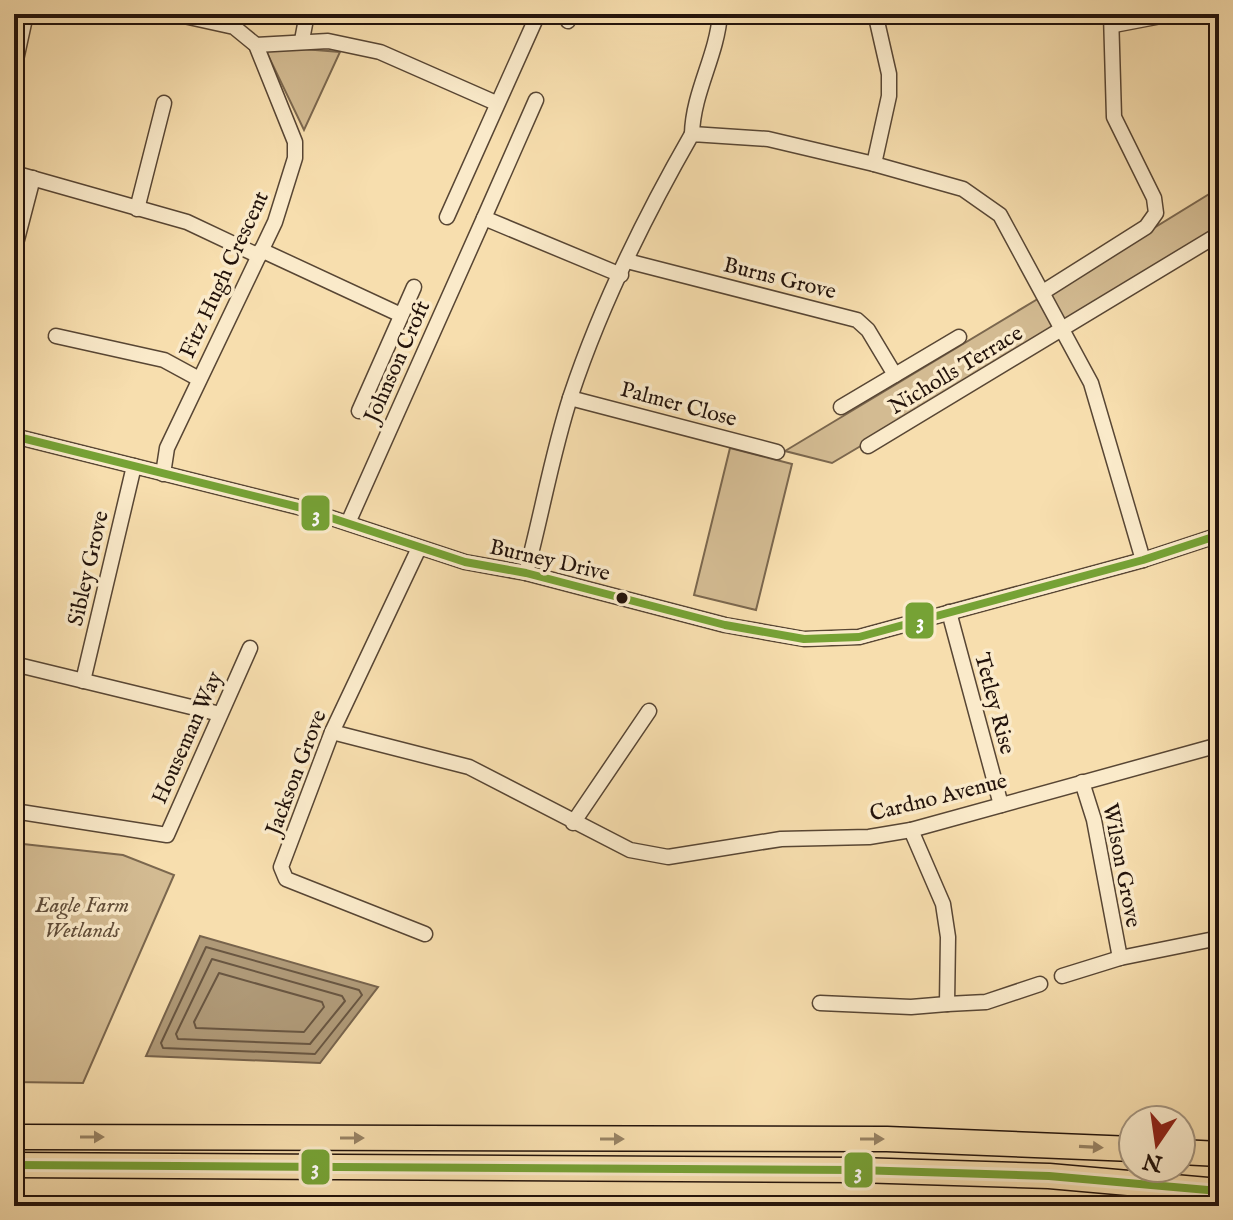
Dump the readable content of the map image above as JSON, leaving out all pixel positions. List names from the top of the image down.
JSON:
{
  "streets": {
    "street": [
      "Fitz Hugh Crescent",
      "Burns Grove",
      "Johnson Croft",
      "Nicholls Terrace",
      "Palmer Close",
      "Burney Drive",
      "Sibley Grove",
      "Tetley Rise",
      "Houseman Way",
      "Jackson Grove",
      "Cardno Avenue",
      "Wilson Grove"
    ]
  },
  "crossings": [
    ["Fitz Hugh Crescent", "Burney Drive"],
    ["Johnson Croft", "Burney Drive"],
    ["Burney Drive", "Sibley Grove"],
    ["Burney Drive", "Tetley Rise"],
    ["Burney Drive", "Jackson Grove"],
    ["Tetley Rise", "Cardno Avenue"],
    ["Jackson Grove", "Cardno Avenue"],
    ["Cardno Avenue", "Wilson Grove"]
  ],
  "parks": ["Eagle Farm Wetlands"],
  "lines": ["transit line 3"],
  "north": "bottom"
}
